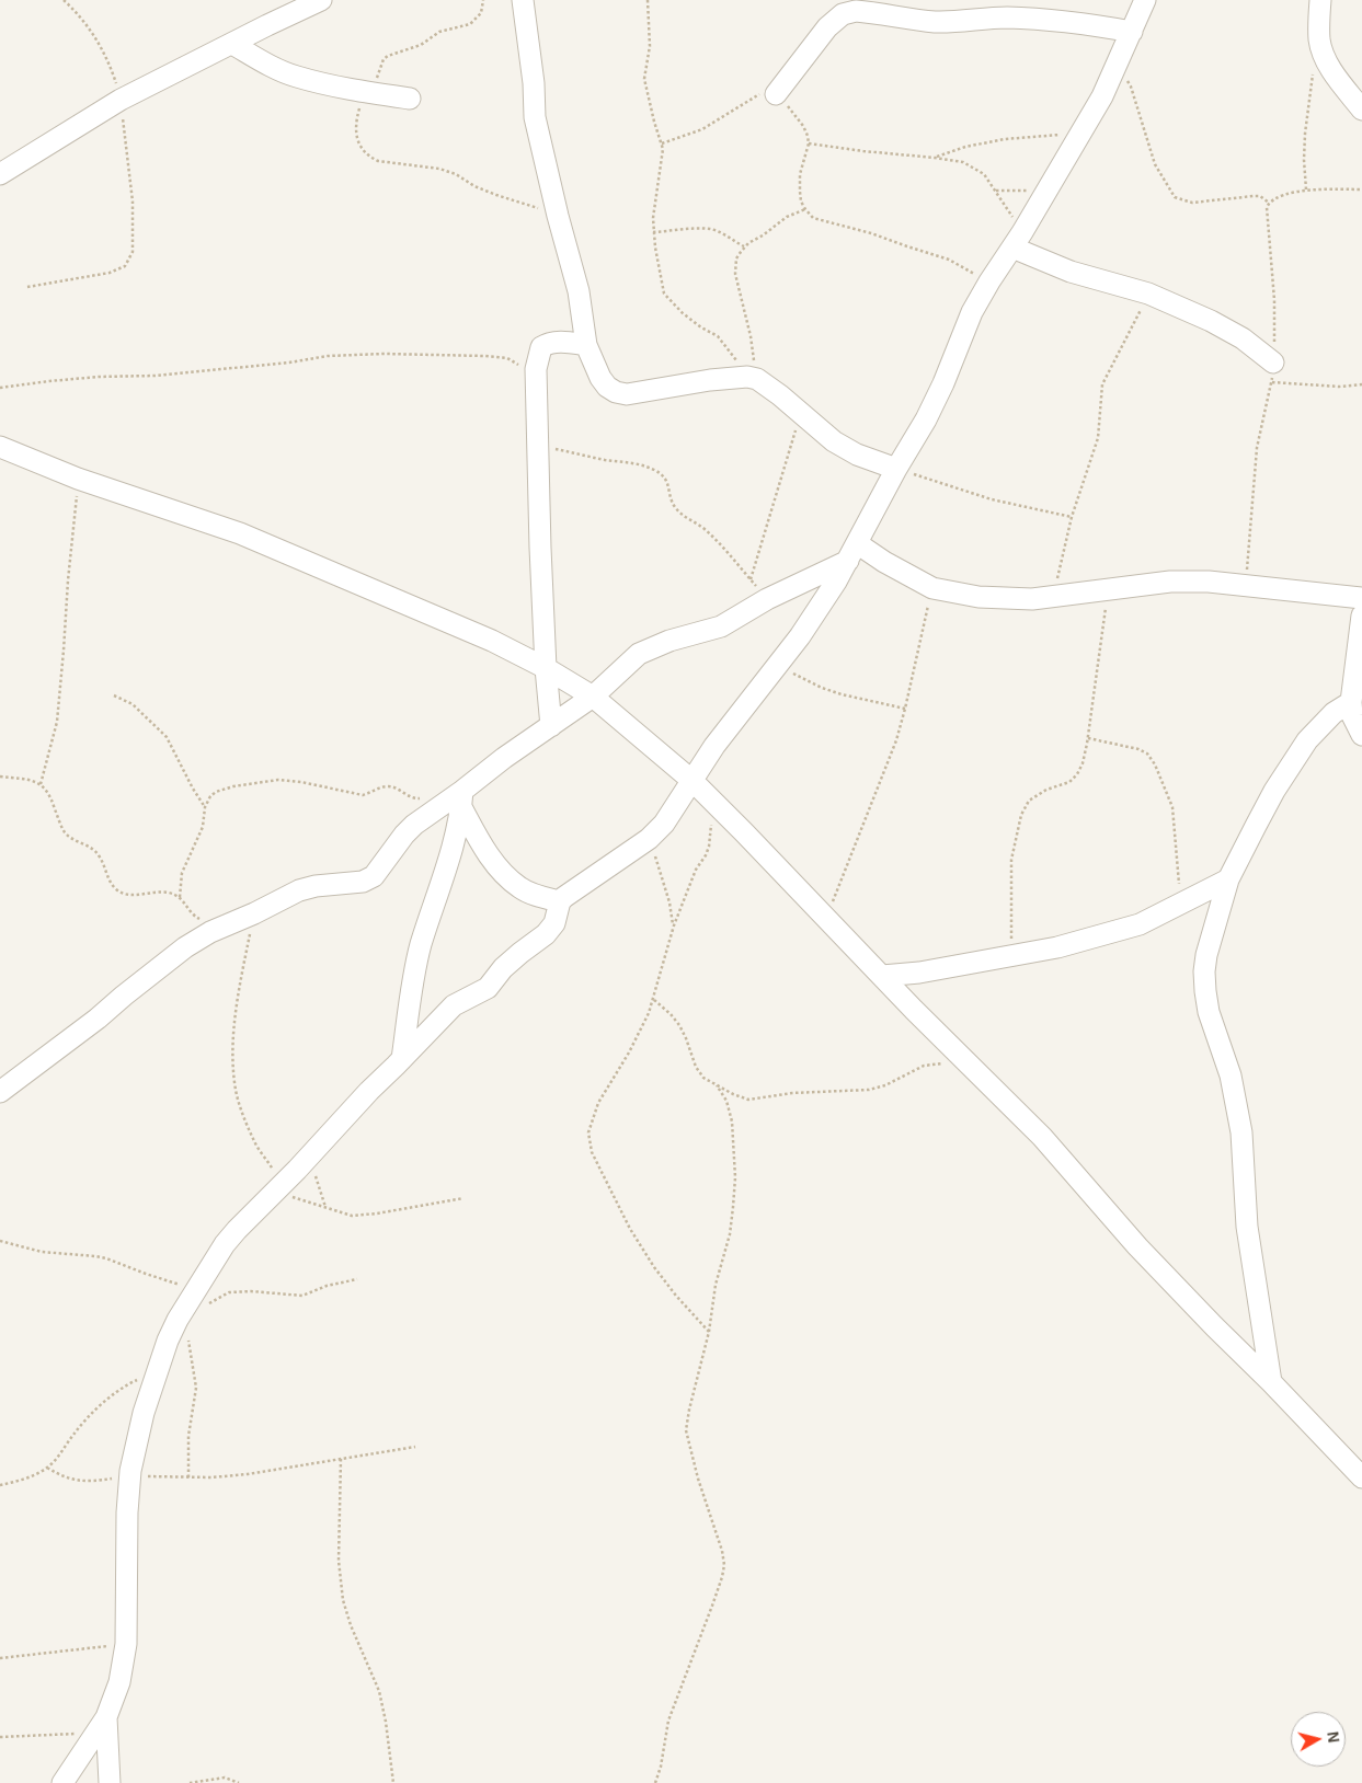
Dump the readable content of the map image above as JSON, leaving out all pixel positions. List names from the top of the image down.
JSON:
{
  "north": "right"
}
